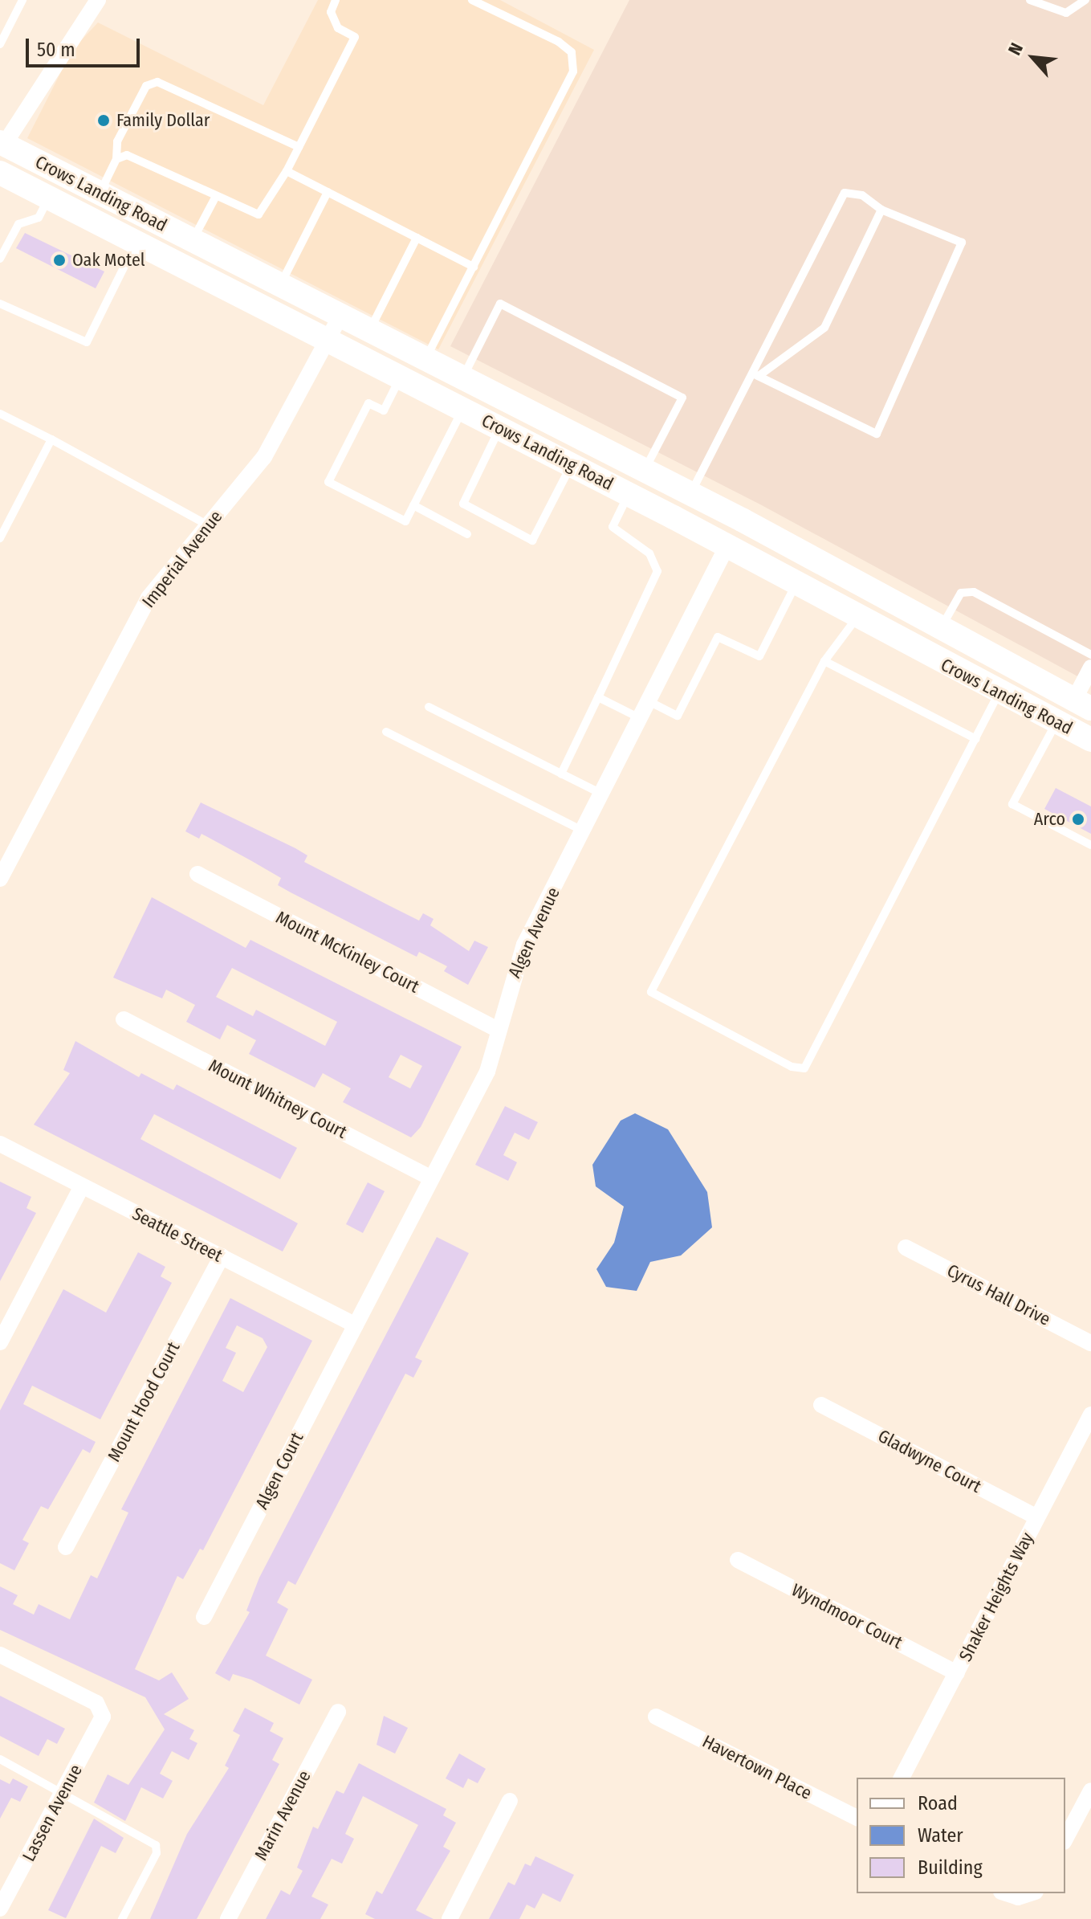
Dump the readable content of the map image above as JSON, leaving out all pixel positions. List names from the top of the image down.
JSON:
{
  "streets": {
    "main road": ["Crows Landing Road"],
    "street": [
      "Imperial Avenue",
      "Algen Avenue",
      "Mount McKinley Court",
      "Mount Whitney Court",
      "Seattle Street",
      "Cyrus Hall Drive",
      "Mount Hood Court",
      "Gladwyne Court",
      "Algen Court",
      "Shaker Heights Way",
      "Wyndmoor Court",
      "Havertown Place",
      "Lassen Avenue",
      "Marin Avenue"
    ]
  },
  "crossings": [
    ["Crows Landing Road", "Imperial Avenue"],
    ["Crows Landing Road", "Algen Avenue"],
    ["Algen Avenue", "Mount McKinley Court"],
    ["Algen Avenue", "Mount Whitney Court"],
    ["Algen Avenue", "Seattle Street"],
    ["Algen Avenue", "Algen Court"],
    ["Seattle Street", "Mount Hood Court"],
    ["Seattle Street", "Algen Court"],
    ["Gladwyne Court", "Shaker Heights Way"],
    ["Shaker Heights Way", "Wyndmoor Court"]
  ],
  "places": ["Family Dollar", "Oak Motel", "Arco"],
  "legend": ["Road", "Water", "Building"],
  "scale_bar": "50 m",
  "north": "top left"
}
